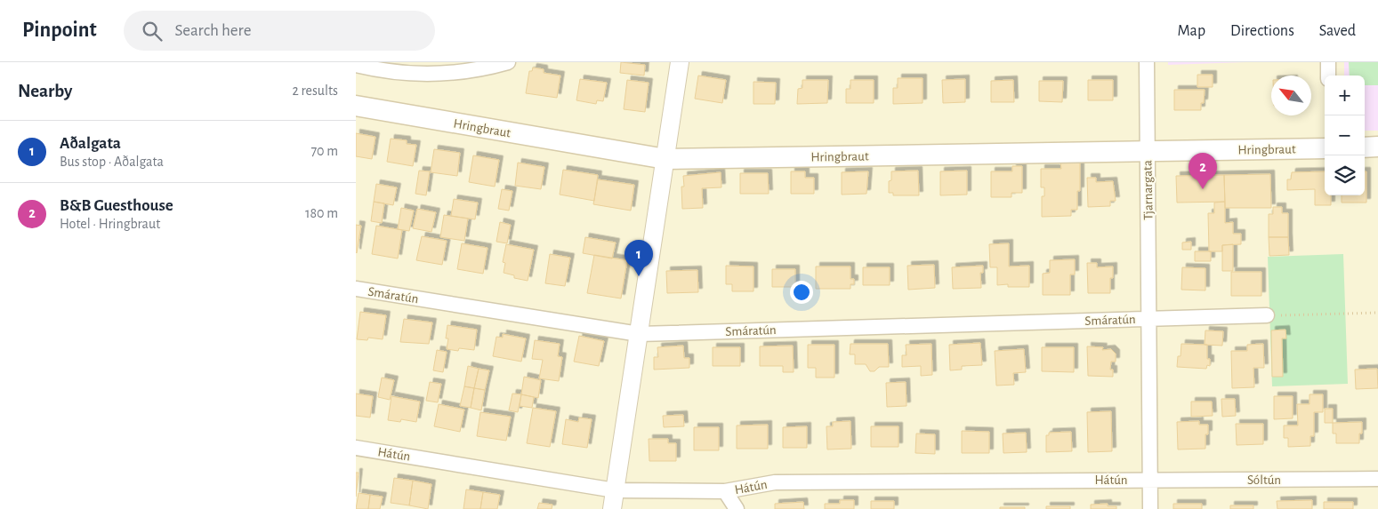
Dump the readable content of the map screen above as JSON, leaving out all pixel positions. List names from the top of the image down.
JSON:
{
  "streets": {
    "main road": ["Hringbraut"],
    "street": [
      "Tjarnargata",
      "Smáratún",
      "Hátún",
      "Sóltún"
    ]
  },
  "crossings": [
    ["Hringbraut", "Tjarnargata"],
    ["Tjarnargata", "Smáratún"],
    ["Tjarnargata", "Hátún"],
    ["Tjarnargata", "Sóltún"],
    ["Hátún", "Sóltún"]
  ],
  "north": "top left",
  "page": {
    "header": "Pinpoint",
    "search": "Search here",
    "nav": ["Map", "Directions", "Saved"],
    "heading": ["Nearby", "2 results"],
    "map_buttons": ["+", "−"],
    "list": [
      {
        "mark": "1",
        "name": "Aðalgata",
        "note": "Bus stop · Aðalgata",
        "value": "70 m"
      },
      {
        "mark": "2",
        "name": "B&B Guesthouse",
        "note": "Hotel · Hringbraut",
        "value": "180 m"
      }
    ],
    "pins": ["2", "1"]
  }
}
